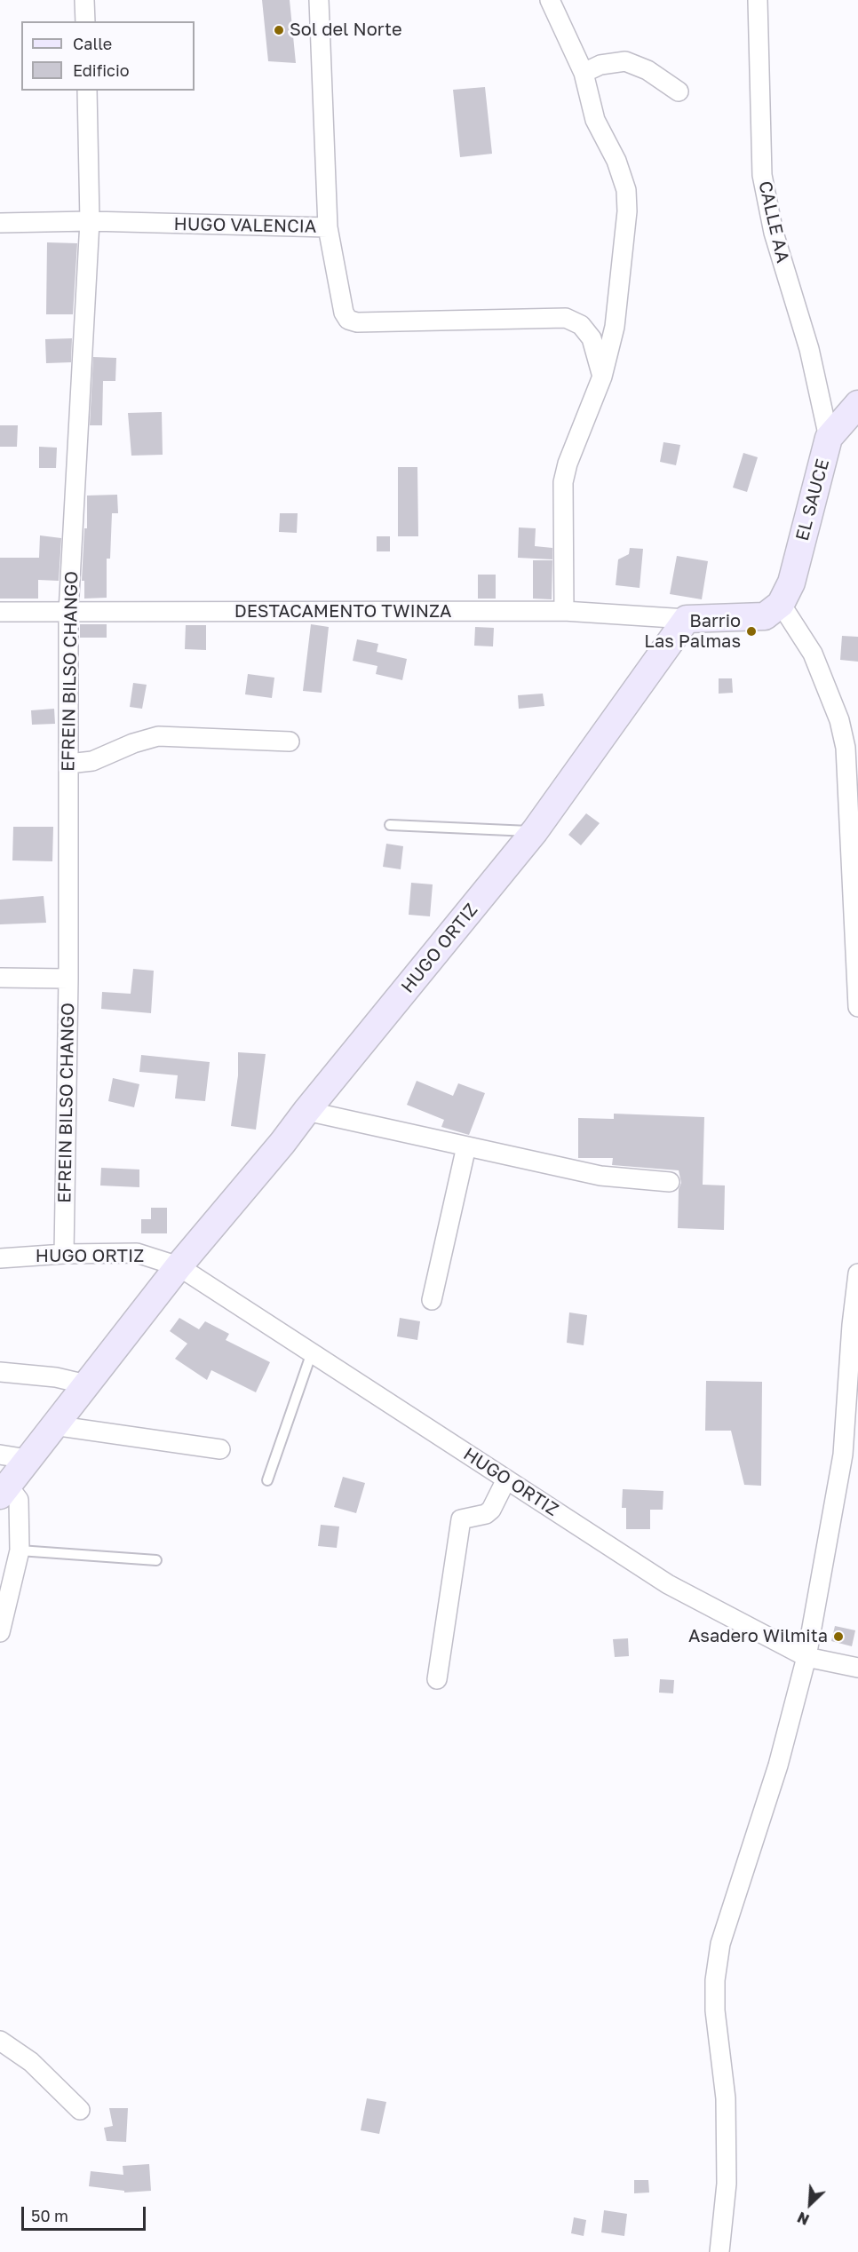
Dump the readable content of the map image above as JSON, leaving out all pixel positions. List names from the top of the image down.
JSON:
{
  "streets": {
    "street": [
      "CALLE AA",
      "HUGO VALENCIA",
      "EL SAUCE",
      "DESTACAMENTO TWINZA",
      "EFREIN BILSO CHANGO",
      "HUGO ORTIZ"
    ]
  },
  "crossings": [
    ["CALLE AA", "EL SAUCE"],
    ["HUGO VALENCIA", "EFREIN BILSO CHANGO"],
    ["DESTACAMENTO TWINZA", "EFREIN BILSO CHANGO"],
    ["DESTACAMENTO TWINZA", "HUGO ORTIZ"],
    ["EFREIN BILSO CHANGO", "HUGO ORTIZ"]
  ],
  "places": ["Sol del Norte", "Barrio Las Palmas", "Asadero Wilmita"],
  "legend": ["Calle", "Edificio"],
  "scale_bar": "50 m",
  "north": "bottom left"
}
